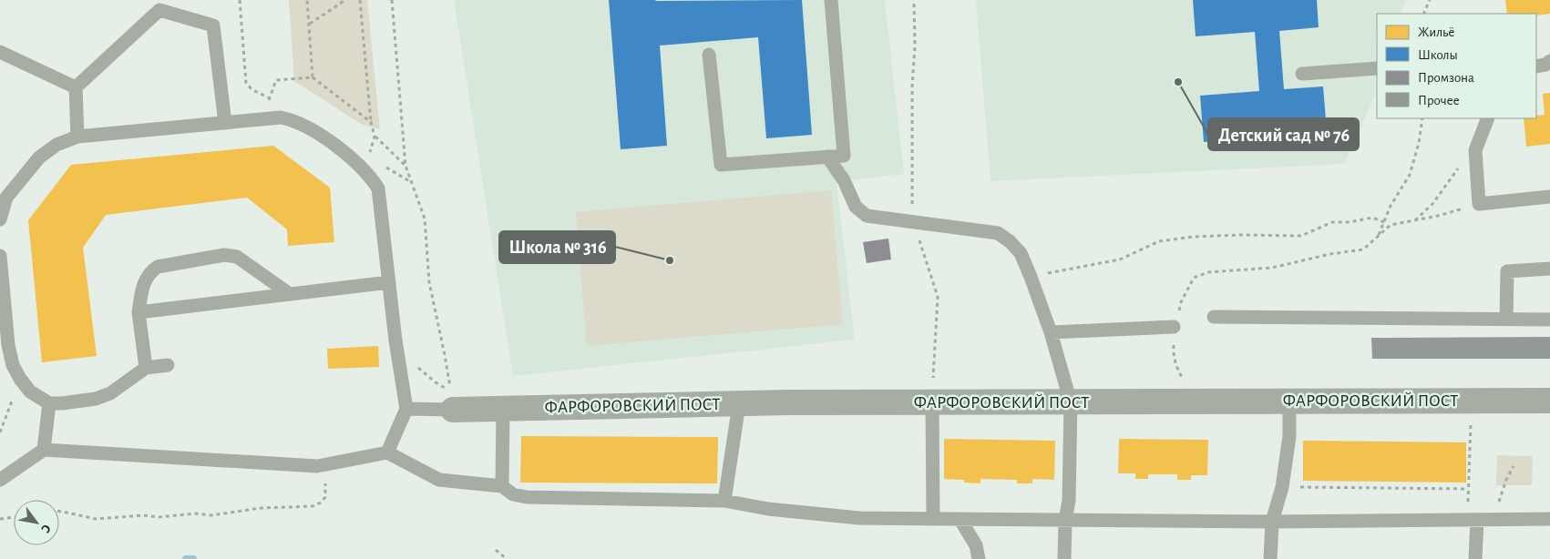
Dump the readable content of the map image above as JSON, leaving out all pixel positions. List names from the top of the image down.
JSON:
{
  "streets": {
    "street": ["ФАРФОРОВСКИЙ ПОСТ"]
  },
  "places": ["Детский сад № 76", "Школа № 316"],
  "legend": [
    "Жильё",
    "Школы",
    "Промзона",
    "Прочее"
  ],
  "north": "bottom right"
}
